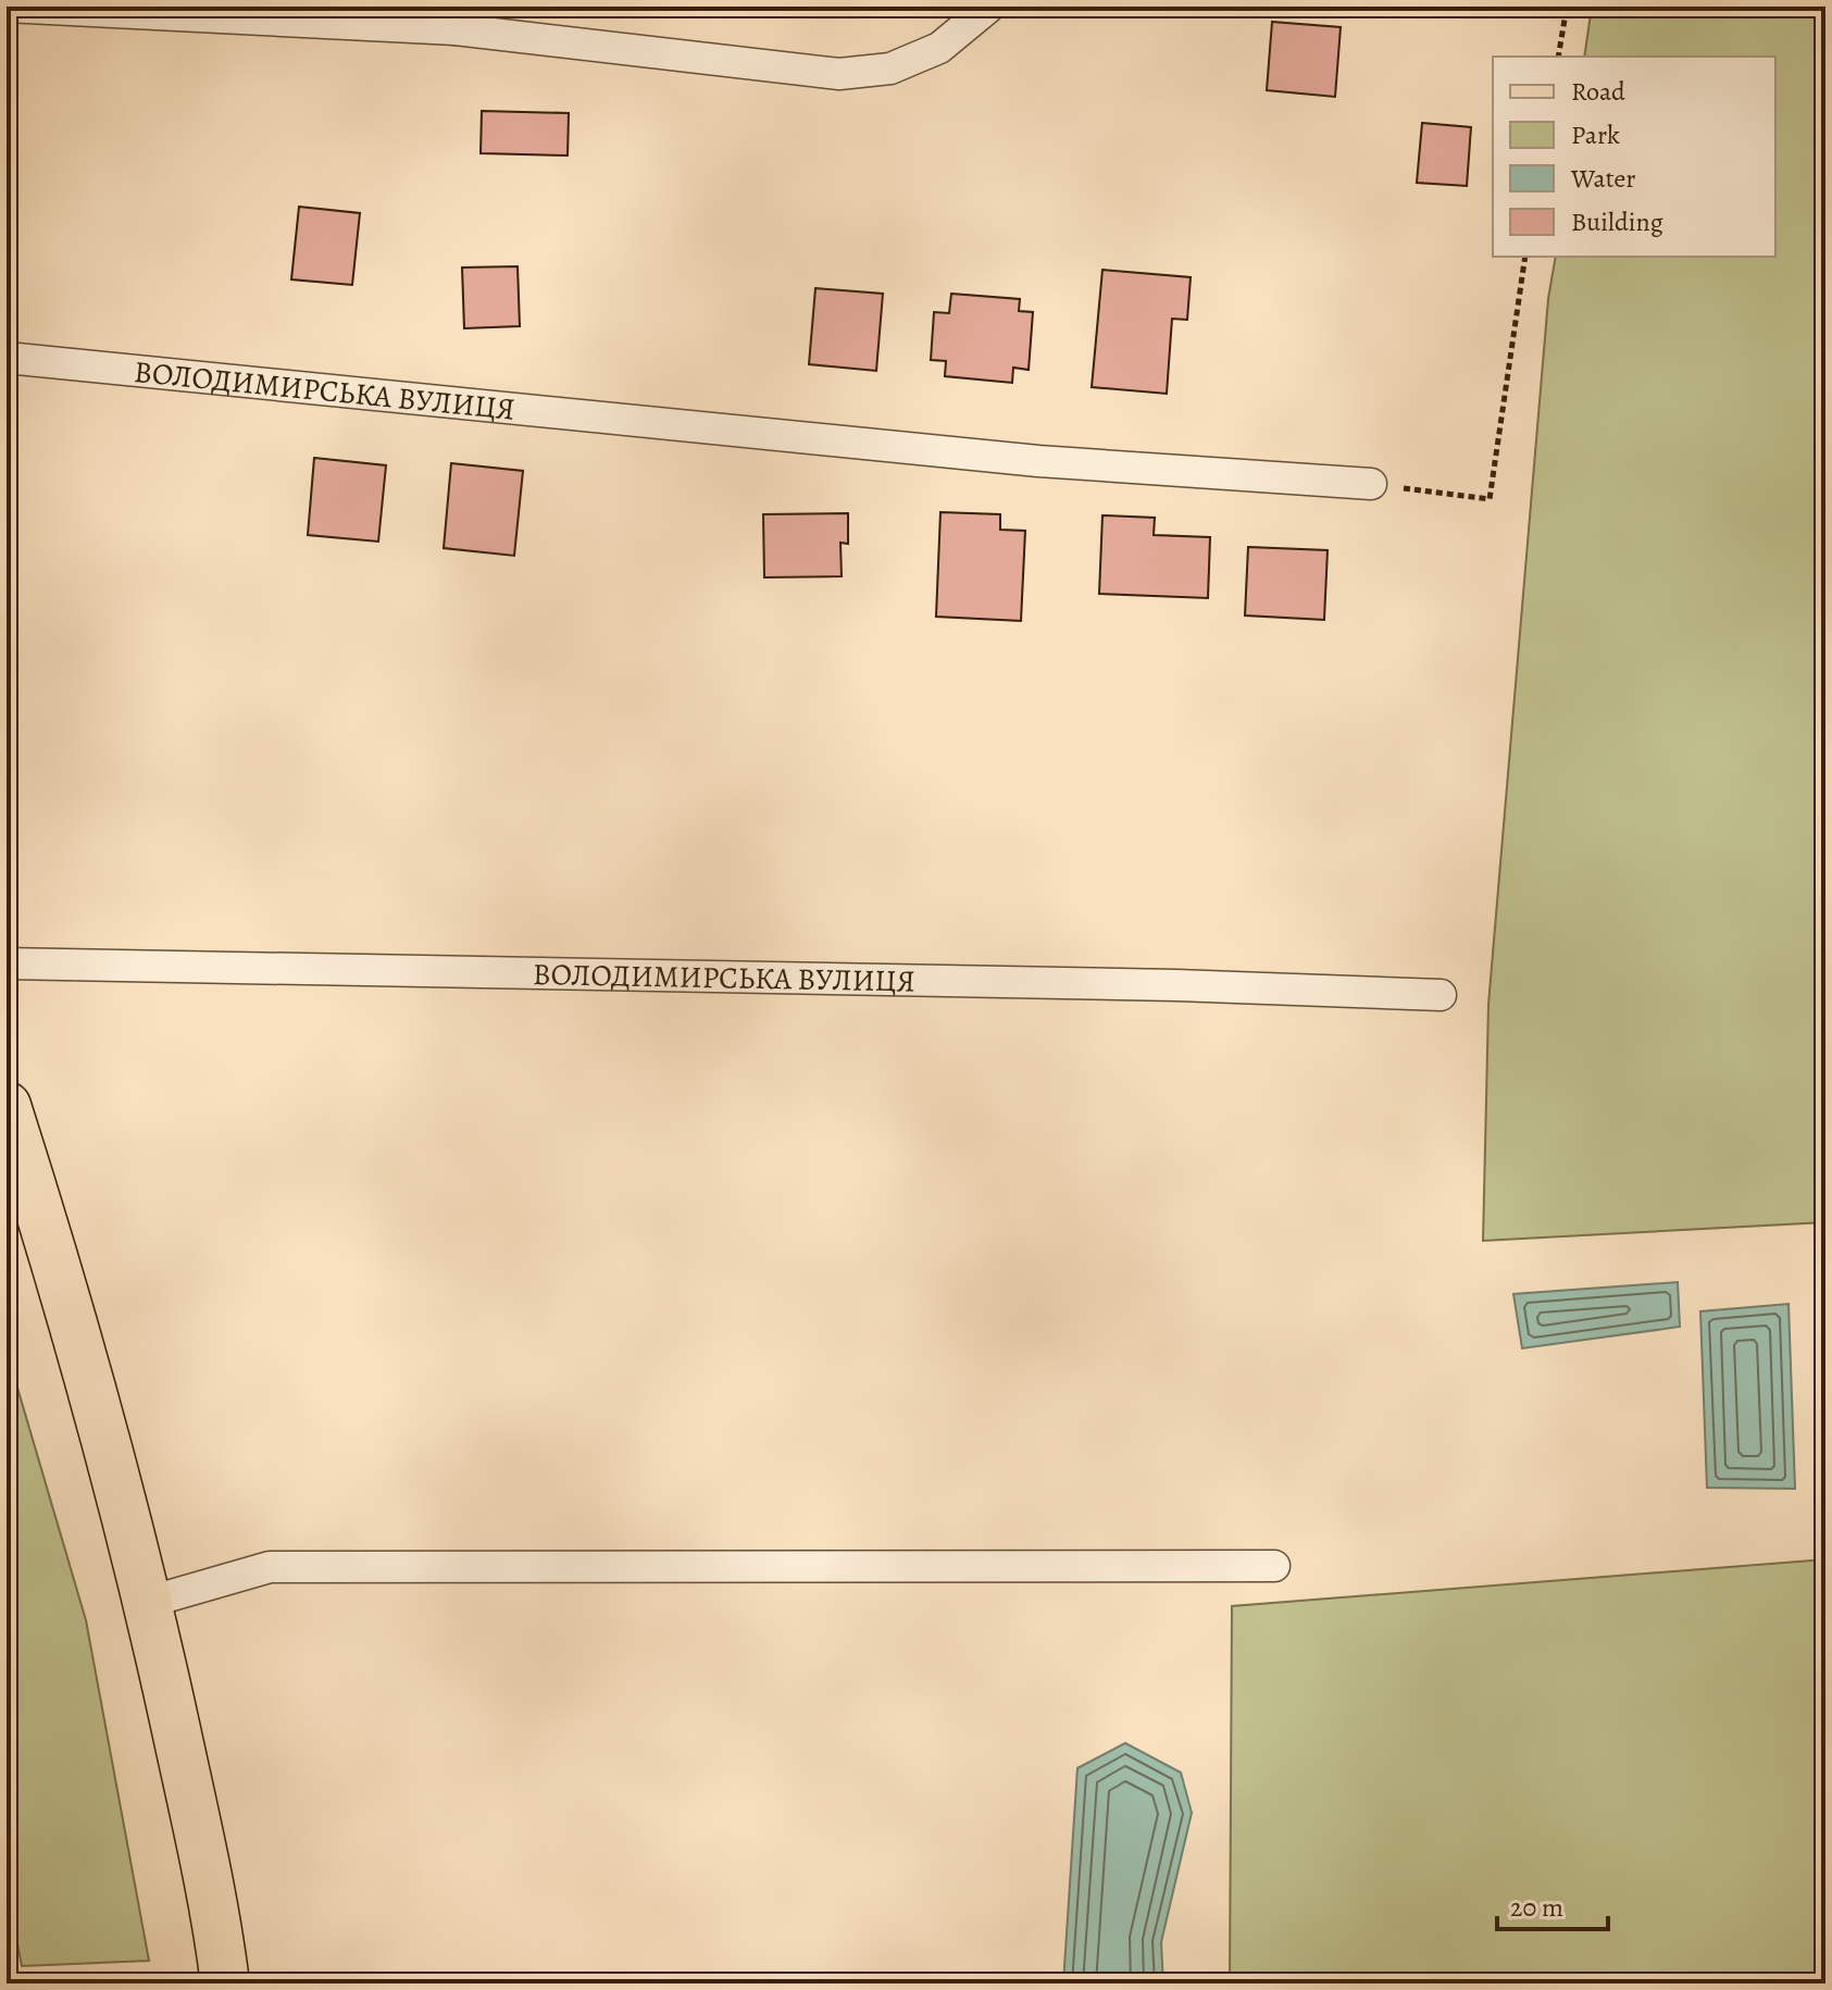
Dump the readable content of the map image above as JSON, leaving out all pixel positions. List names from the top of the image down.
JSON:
{
  "streets": {
    "street": ["ВОЛОДИМИРСЬКА ВУЛИЦЯ"]
  },
  "legend": [
    "Road",
    "Park",
    "Water",
    "Building"
  ],
  "scale_bar": "20 m"
}
